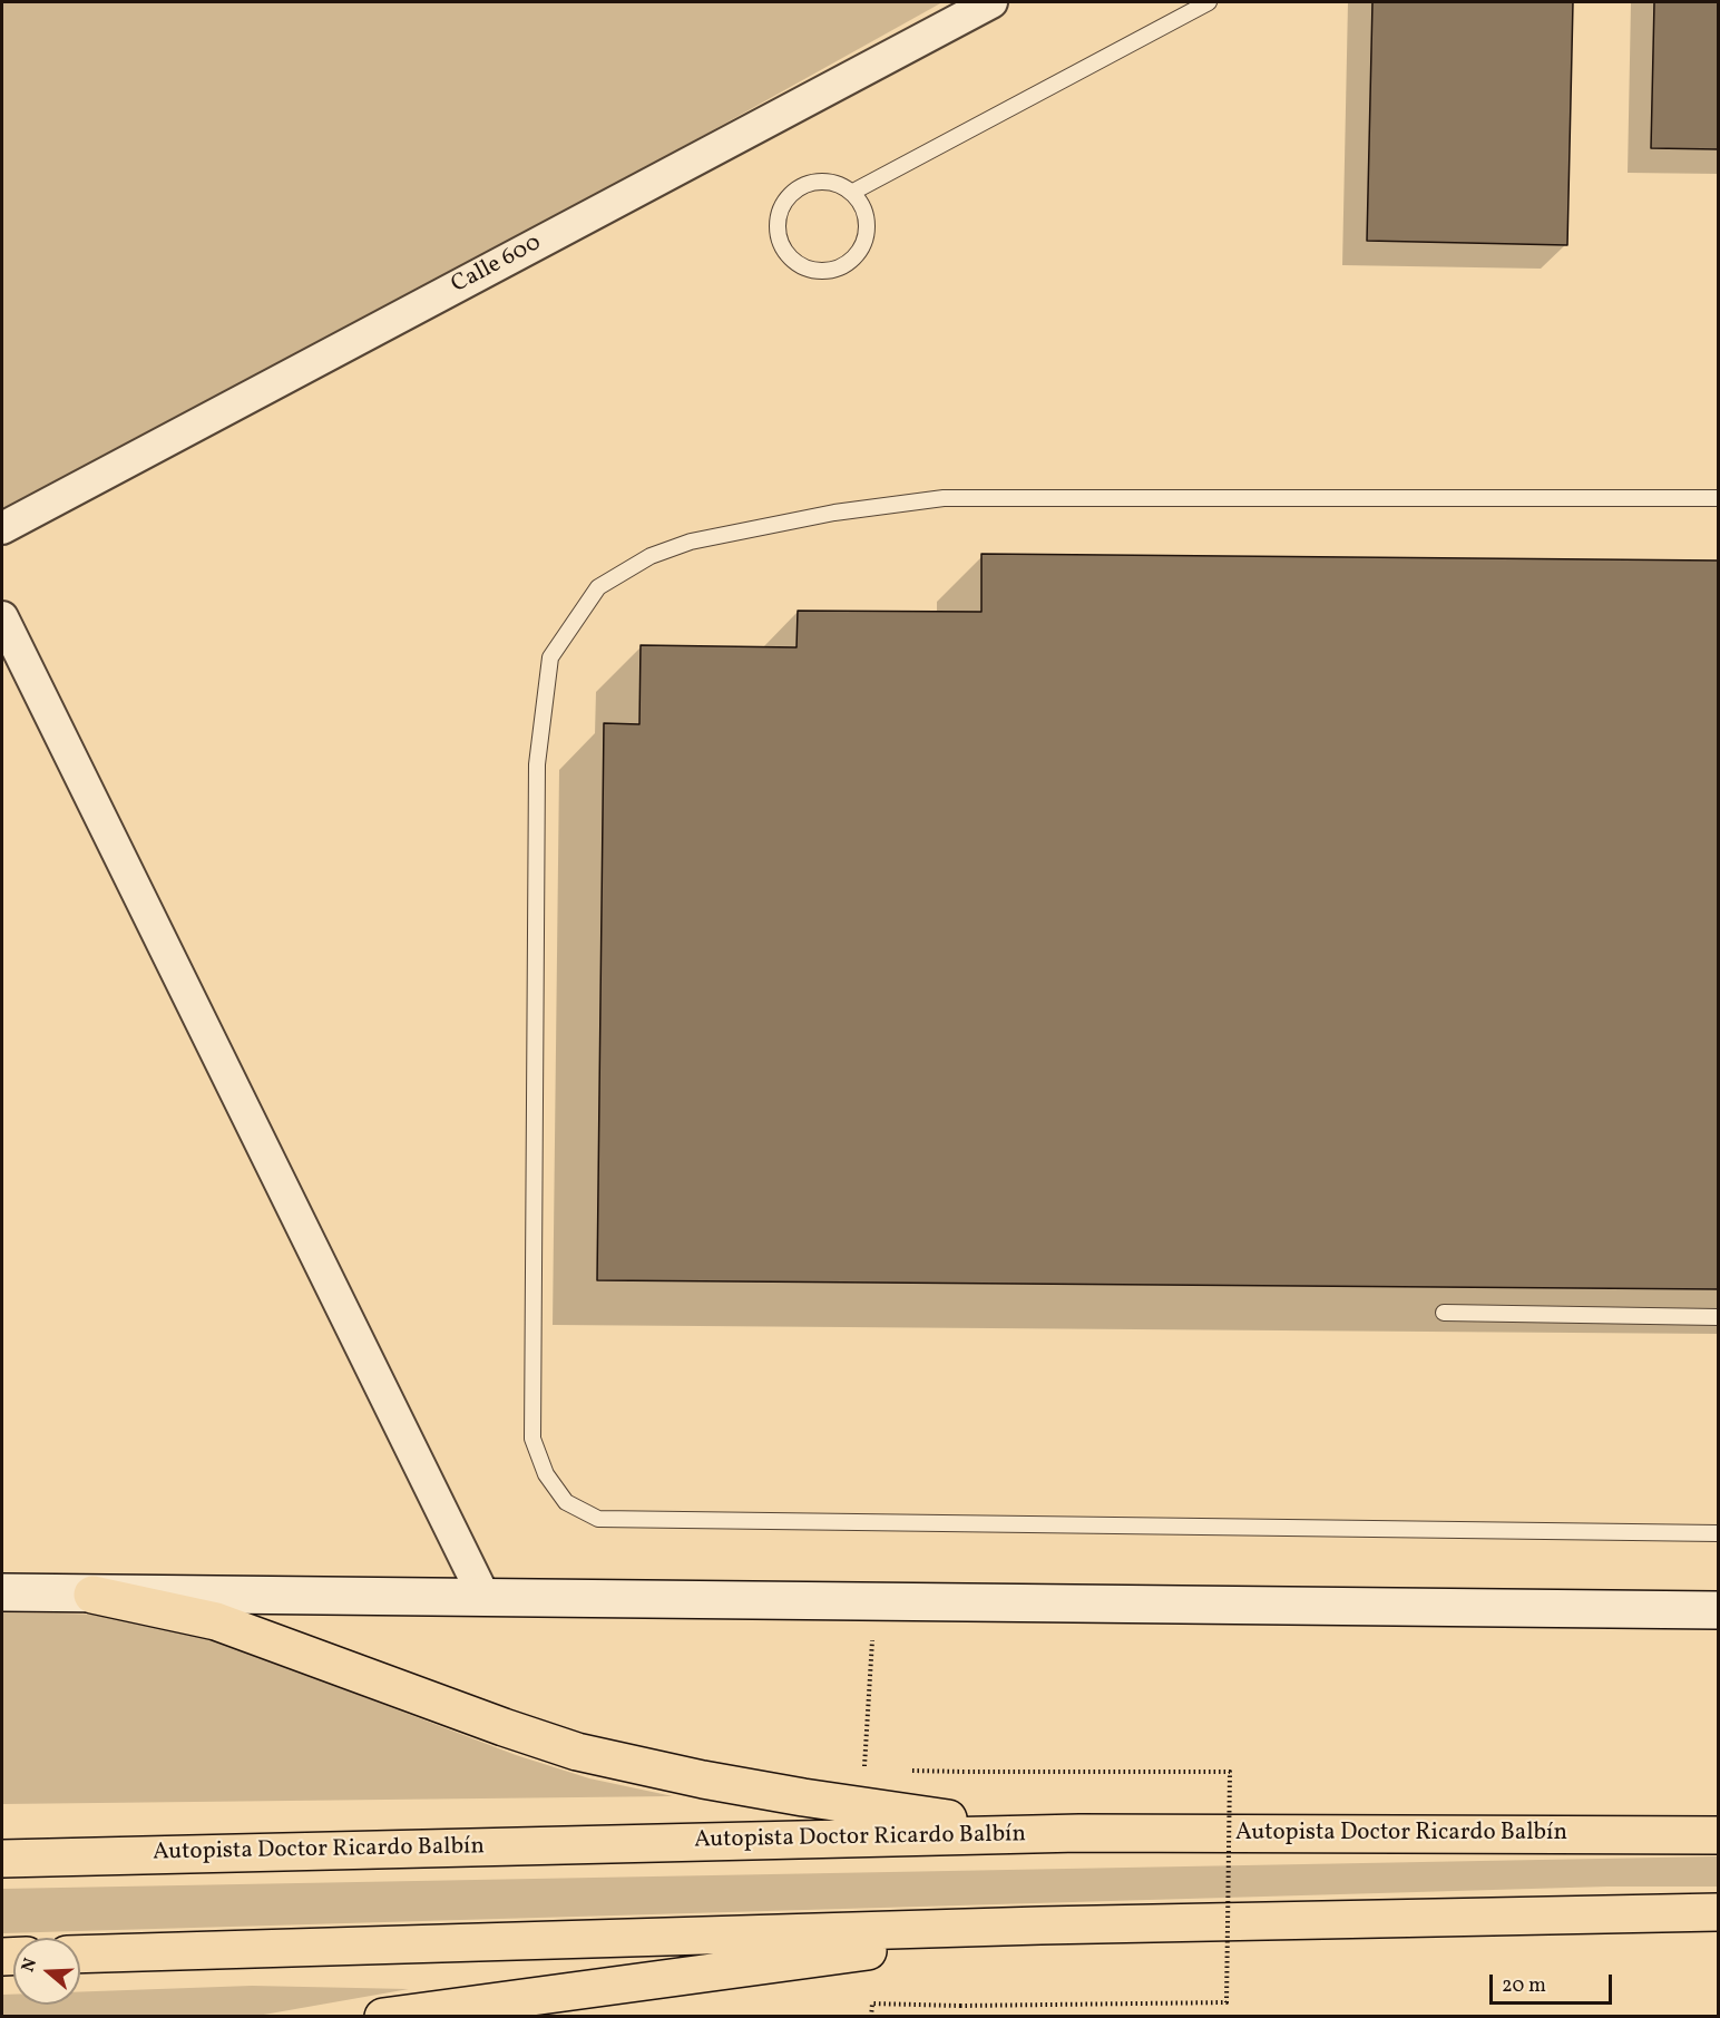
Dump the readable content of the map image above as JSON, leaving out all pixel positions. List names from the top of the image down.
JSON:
{
  "streets": {
    "highway": ["Autopista Doctor Ricardo Balbín"],
    "street": ["Calle 600"]
  },
  "scale_bar": "20 m",
  "north": "left"
}
